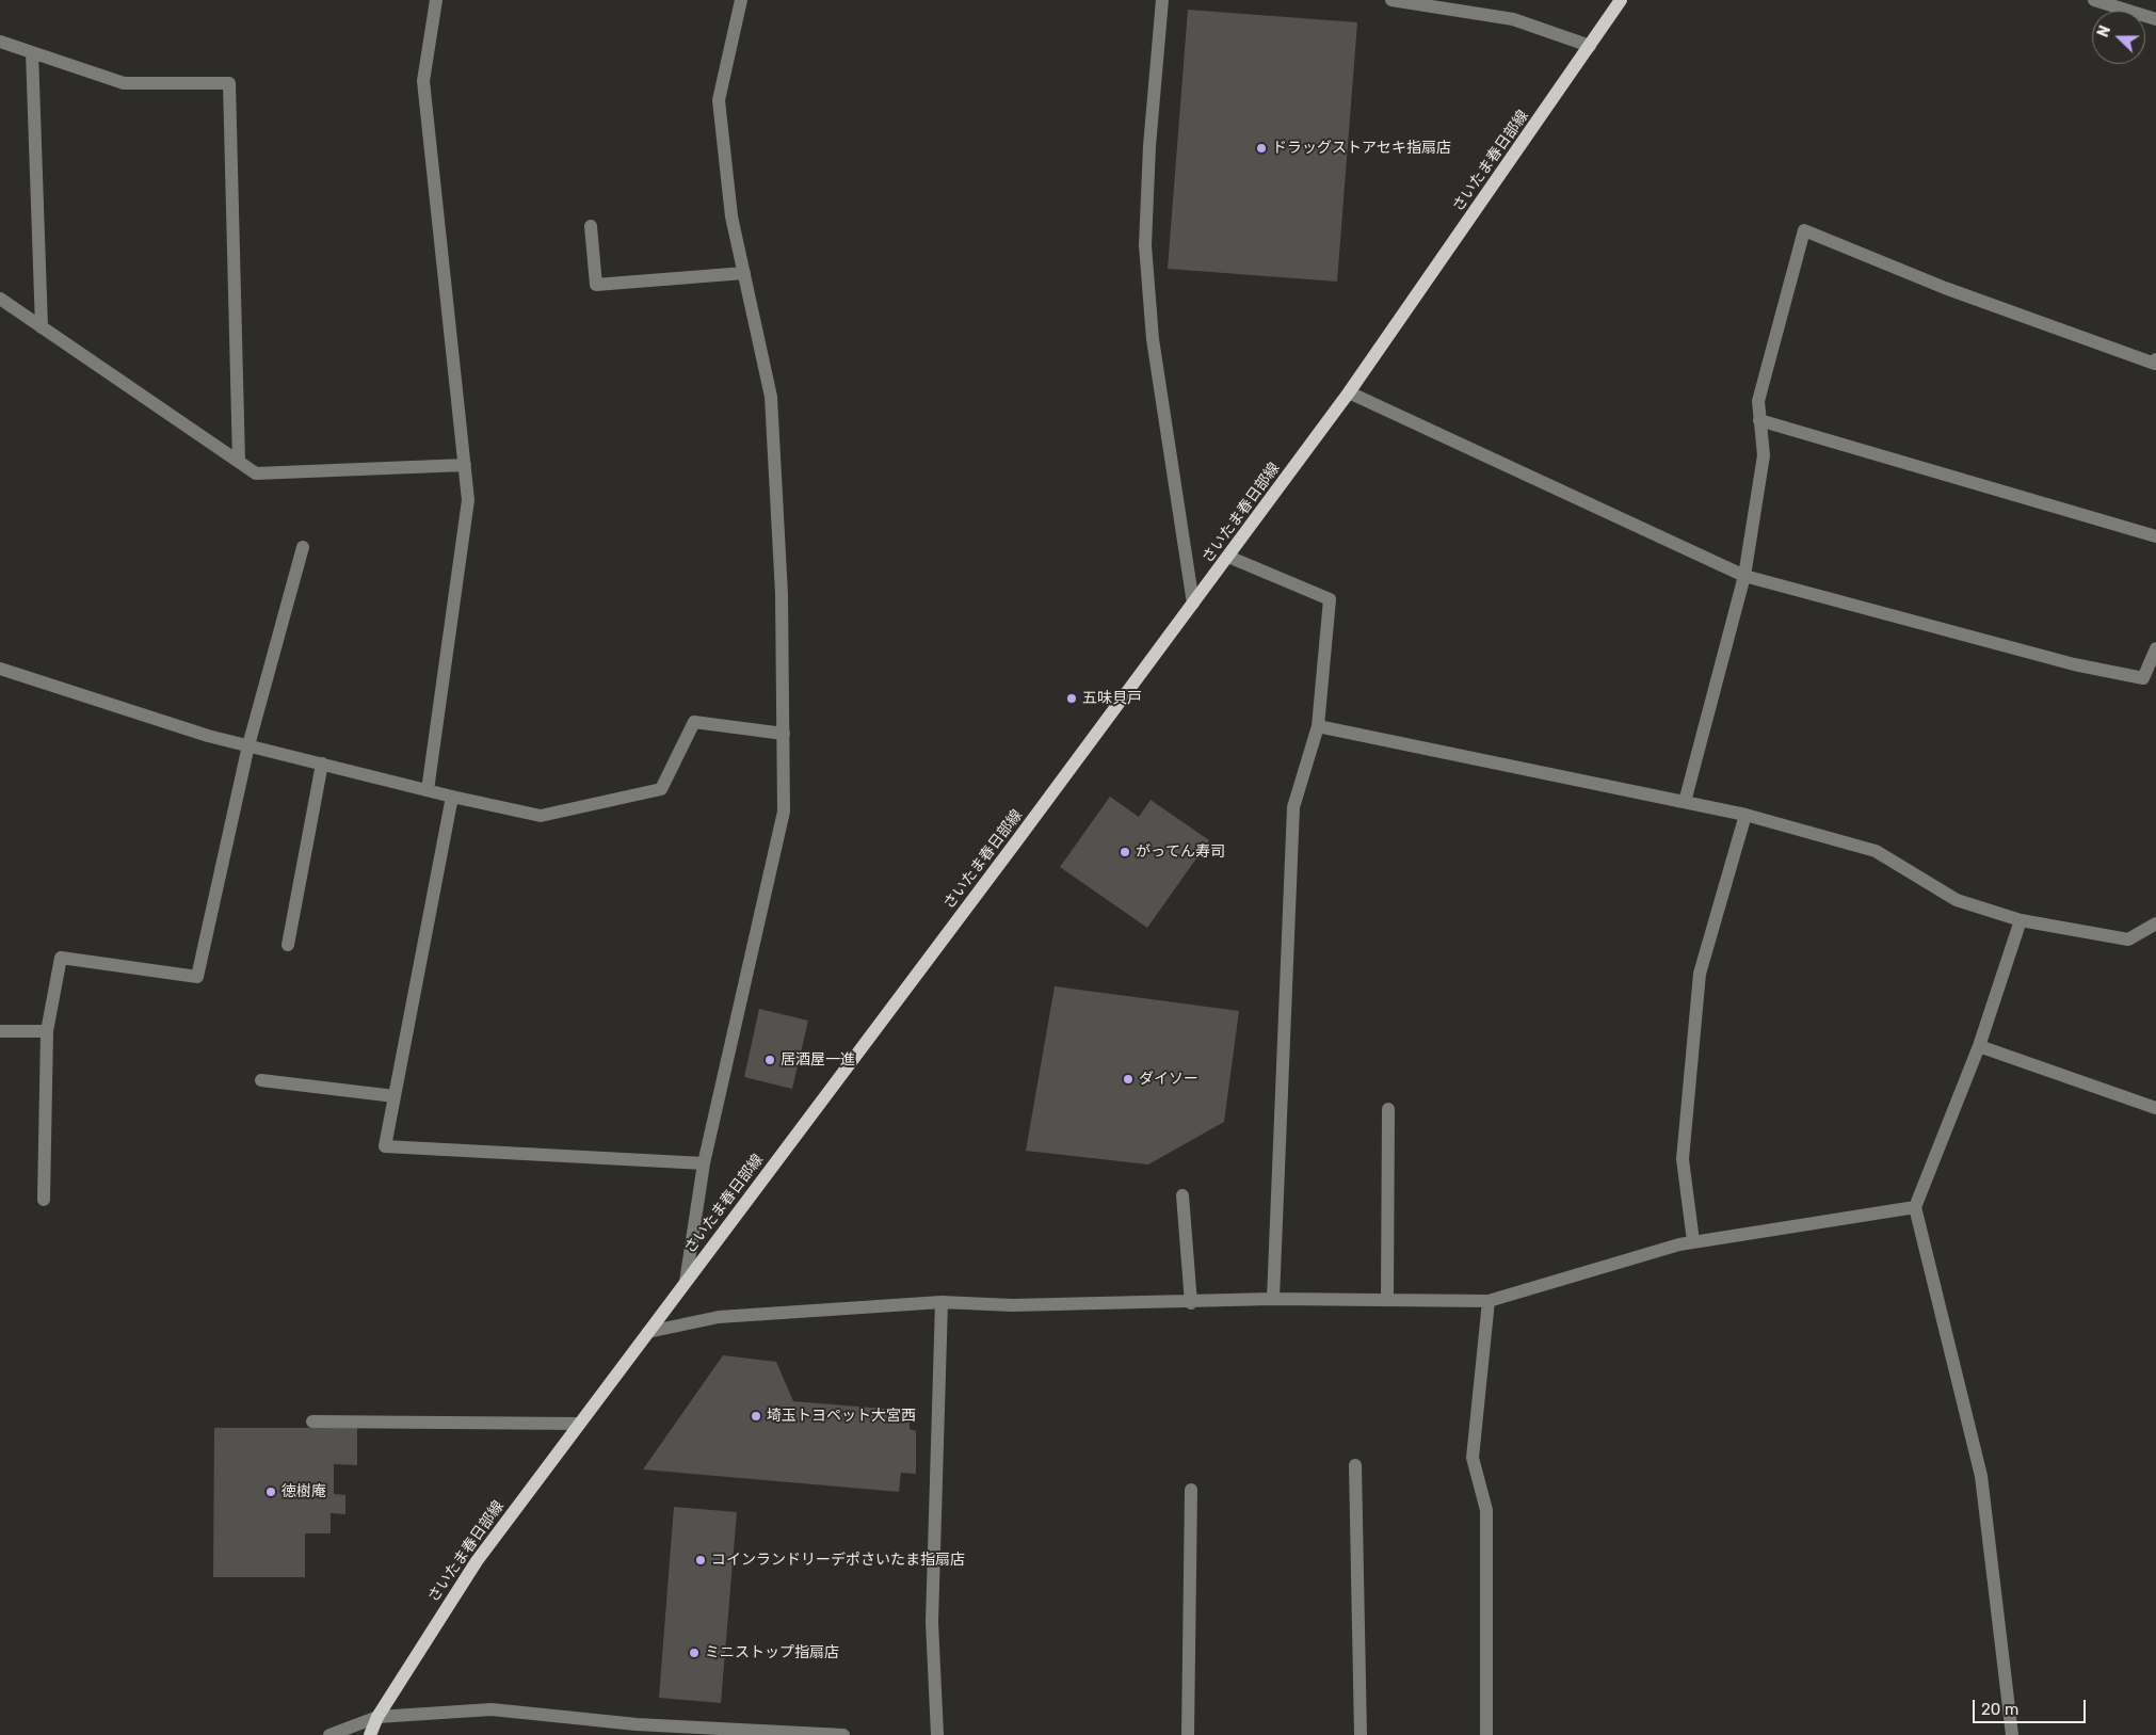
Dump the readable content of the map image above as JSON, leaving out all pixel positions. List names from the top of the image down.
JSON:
{
  "streets": {
    "main road": ["さいたま春日部線"]
  },
  "places": [
    "ドラッグストアセキ指扇店",
    "五味貝戸",
    "がってん寿司",
    "居酒屋一進",
    "ダイソー",
    "埼玉トヨペット大宮西",
    "徳樹庵",
    "コインランドリーデポさいたま指扇店",
    "ミニストップ指扇店"
  ],
  "scale_bar": "20 m",
  "north": "left"
}
